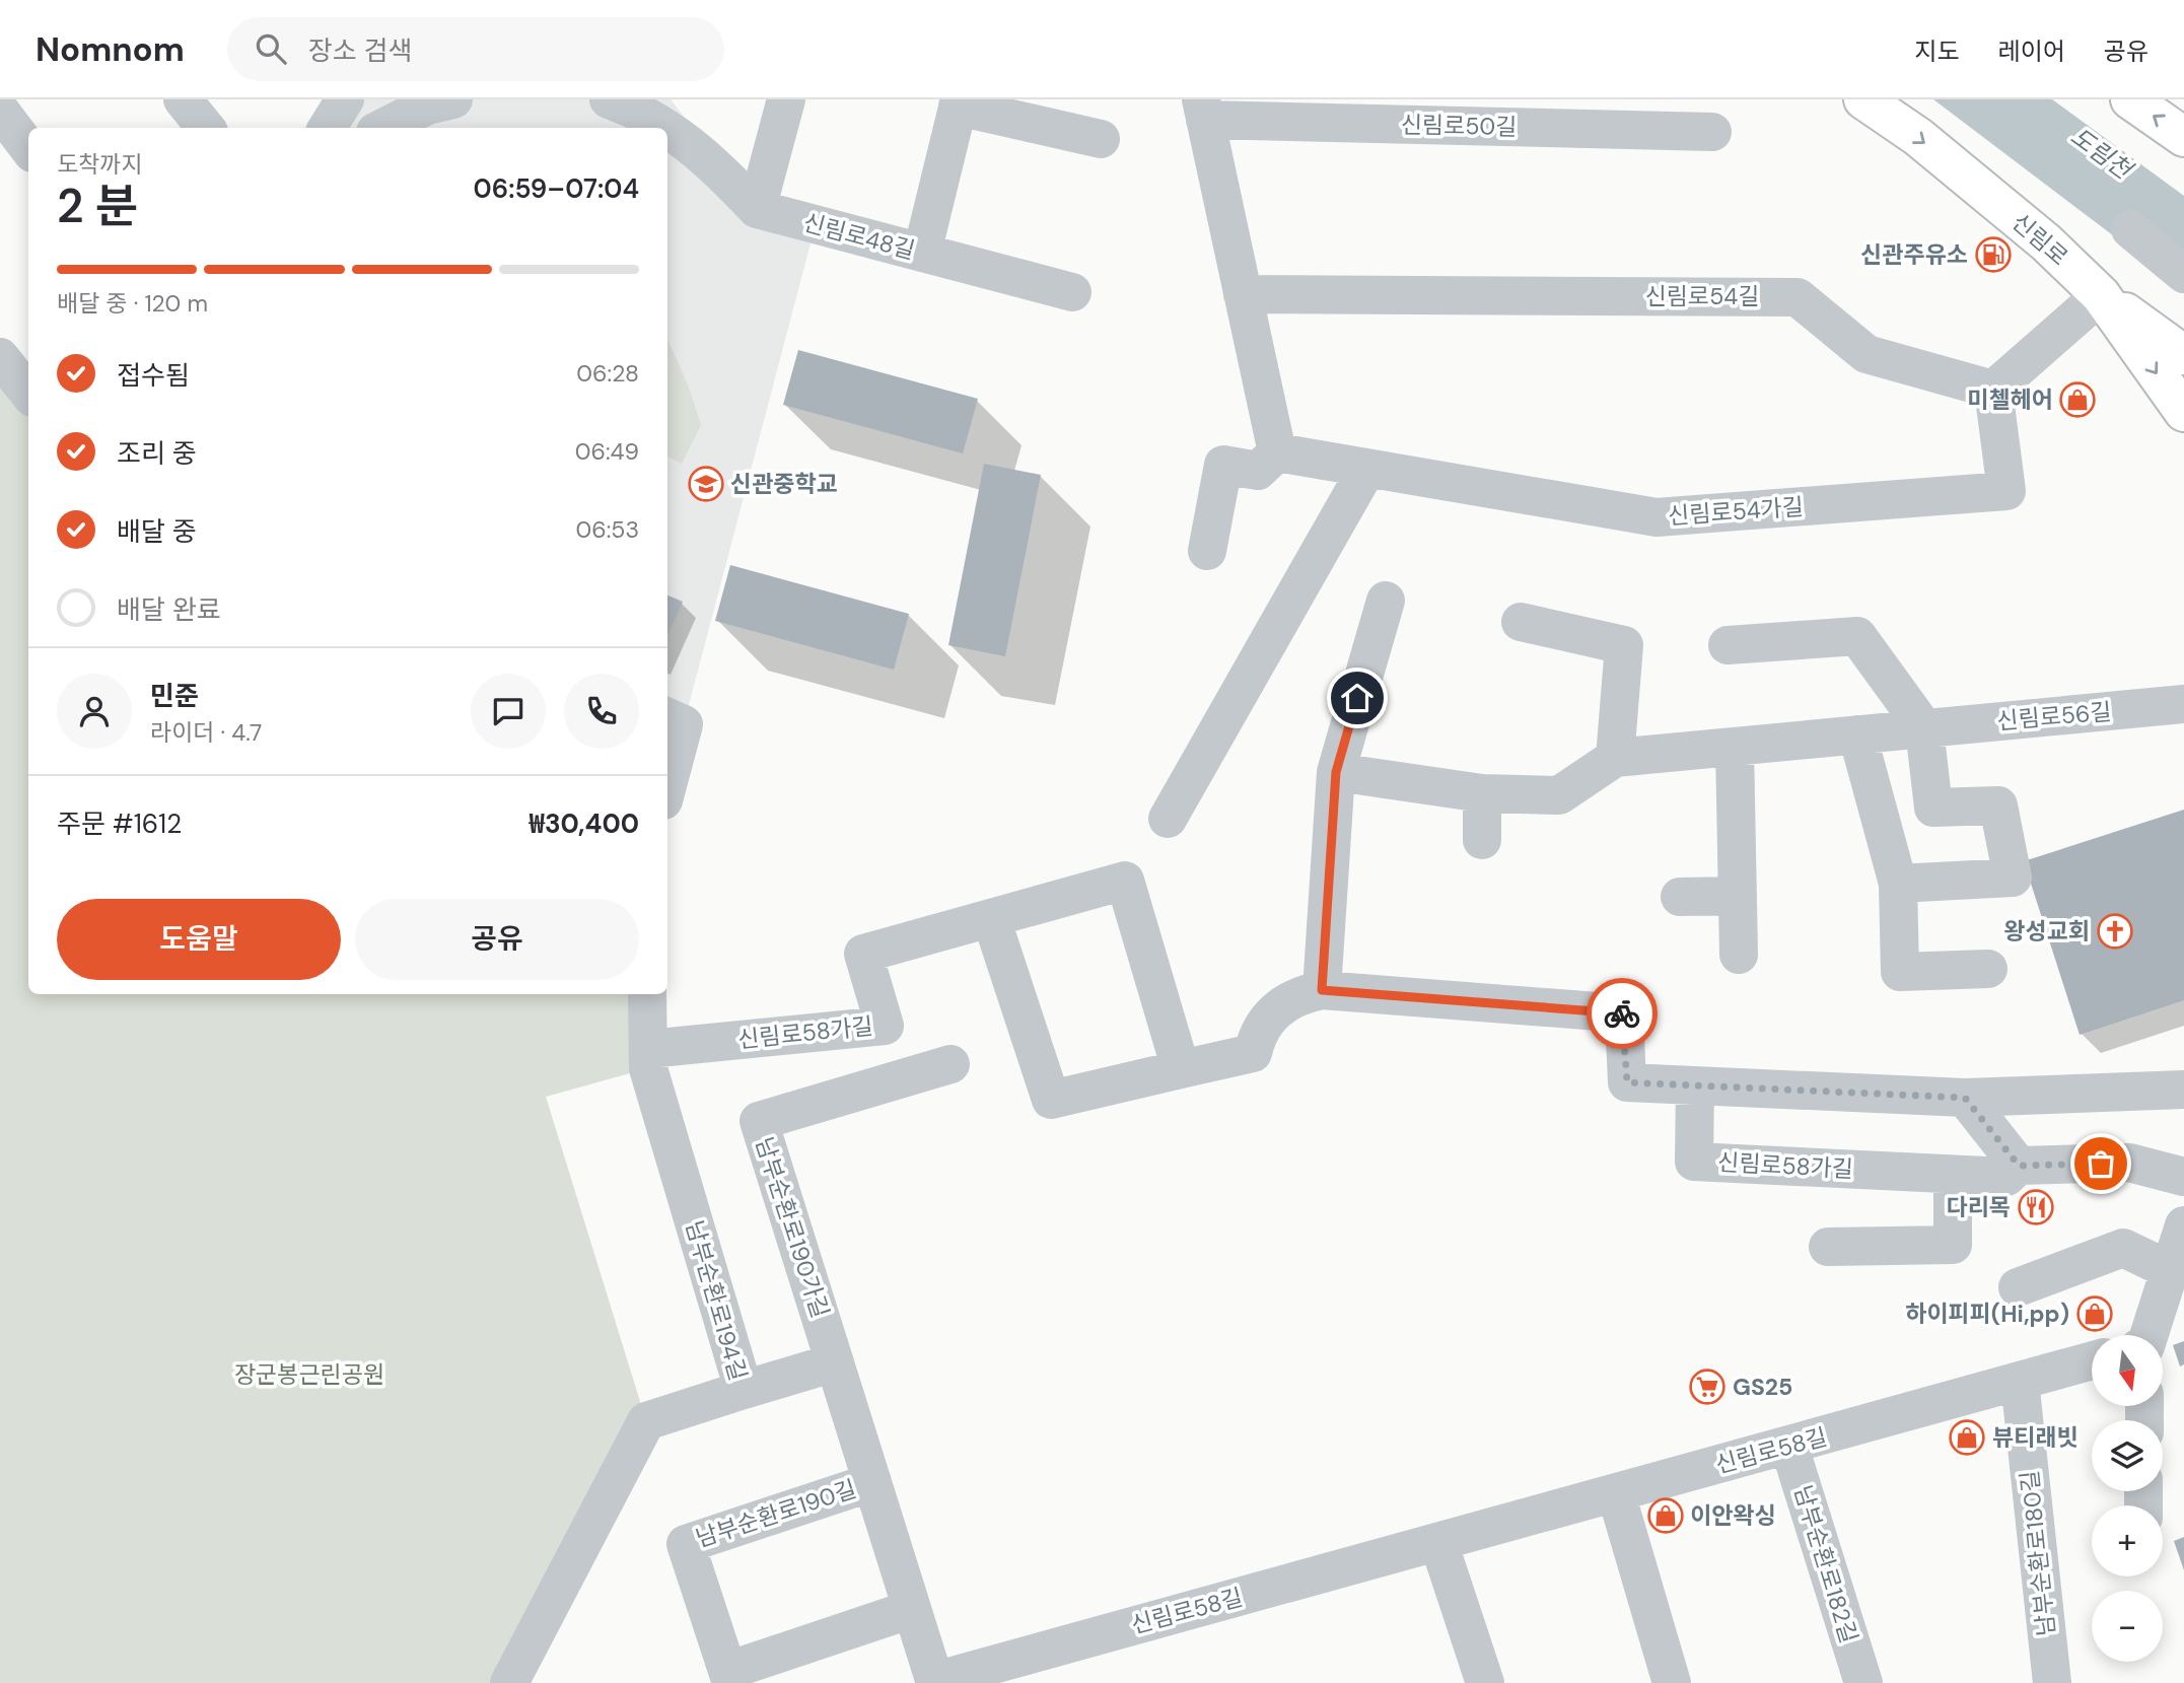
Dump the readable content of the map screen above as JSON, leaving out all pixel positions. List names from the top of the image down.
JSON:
{
  "streets": {
    "main road": ["신림로"],
    "street": [
      "신림로50길",
      "신림로48길",
      "신림로54길",
      "신림로54가길",
      "신림로56길",
      "신림로58가길",
      "남부순환로190가길",
      "남부순환로194길",
      "신림로58길",
      "남부순환로190길",
      "남부순환로180길",
      "남부순환로182길"
    ]
  },
  "crossings": [
    ["신림로50길", "신림로54길"],
    ["신림로50길", "신림로54가길"],
    ["신림로54길", "신림로54가길"],
    ["신림로58가길", "남부순환로194길"],
    ["남부순환로190가길", "신림로58길"],
    ["남부순환로190가길", "남부순환로190길"],
    ["신림로58길", "남부순환로180길"],
    ["신림로58길", "남부순환로182길"]
  ],
  "water": ["도림천"],
  "parks": ["장군봉근린공원"],
  "places": {
    "fuel station": ["신관주유소"],
    "shop": [
      "미첼헤어",
      "하이피피(Hi,pp)",
      "뷰티래빗",
      "이안왁싱"
    ],
    "school or university": ["신관중학교"],
    "church": ["왕성교회"],
    "restaurant": ["다리목"],
    "supermarket": ["GS25"]
  },
  "north": "bottom",
  "page": {
    "header": "Nomnom",
    "search": "장소 검색",
    "nav": ["지도", "레이어", "공유"],
    "heading": ["2 분", "도착까지", "06:59–07:04"],
    "panel": [
      "민준",
      "라이더 · 4.7",
      "주문 #1612",
      "₩30,400"
    ],
    "bar": "배달 중 · 120 m",
    "list": [
      ["접수됨", "06:28"],
      ["조리 중", "06:49"],
      ["배달 중", "06:53"],
      "배달 완료"
    ],
    "buttons": ["도움말", "공유"],
    "map_buttons": ["+", "−"]
  }
}
